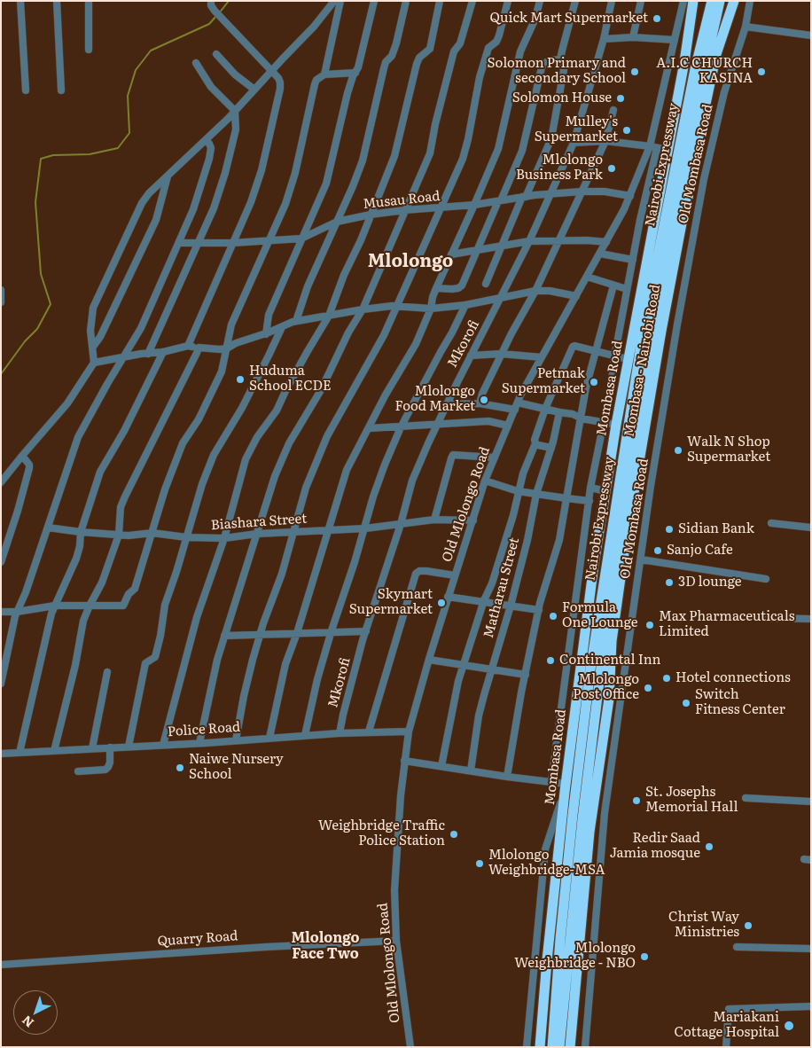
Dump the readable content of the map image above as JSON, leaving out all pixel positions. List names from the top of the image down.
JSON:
{
  "streets": {
    "highway": ["Nairobi Expressway", "Mombasa - Nairobi Road", "Mombasa Road"],
    "street": [
      "Old Mombasa Road",
      "Musau Road",
      "Mkorofi",
      "Old Mlolongo Road",
      "Biashara Street",
      "Matharau Street",
      "Police Road",
      "Quarry Road"
    ]
  },
  "crossings": [
    ["Musau Road", "Mkorofi"],
    ["Musau Road", "Old Mlolongo Road"],
    ["Mkorofi", "Biashara Street"],
    ["Mkorofi", "Police Road"],
    ["Mombasa Road", "Old Mlolongo Road"],
    ["Old Mlolongo Road", "Biashara Street"],
    ["Old Mlolongo Road", "Police Road"],
    ["Old Mlolongo Road", "Quarry Road"]
  ],
  "districts": ["Mlolongo", "Mlolongo Face Two"],
  "places": [
    "Quick Mart Supermarket",
    "Solomon Primary and secondary School",
    "A.I.C CHURCH KASINA",
    "Solomon House",
    "Mulley's Supermarket",
    "Mlolongo Business Park",
    "Huduma School ECDE",
    "Petmak Supermarket",
    "Mlolongo Food Market",
    "Walk N Shop Supermarket",
    "Sidian Bank",
    "Sanjo Cafe",
    "3D lounge",
    "Skymart Supermarket",
    "Formula One Lounge",
    "Max Pharmaceuticals Limited",
    "Continental Inn",
    "Hotel connections",
    "Mlolongo Post Office",
    "Switch Fitness Center",
    "Naiwe Nursery School",
    "St. Josephs Memorial Hall",
    "Weighbridge Traffic Police Station",
    "Redir Saad Jamia mosque",
    "Mlolongo Weighbridge-MSA",
    "Christ Way Ministries",
    "Mlolongo Weighbridge - NBO",
    "Mariakani Cottage Hospital"
  ],
  "north": "bottom left"
}
